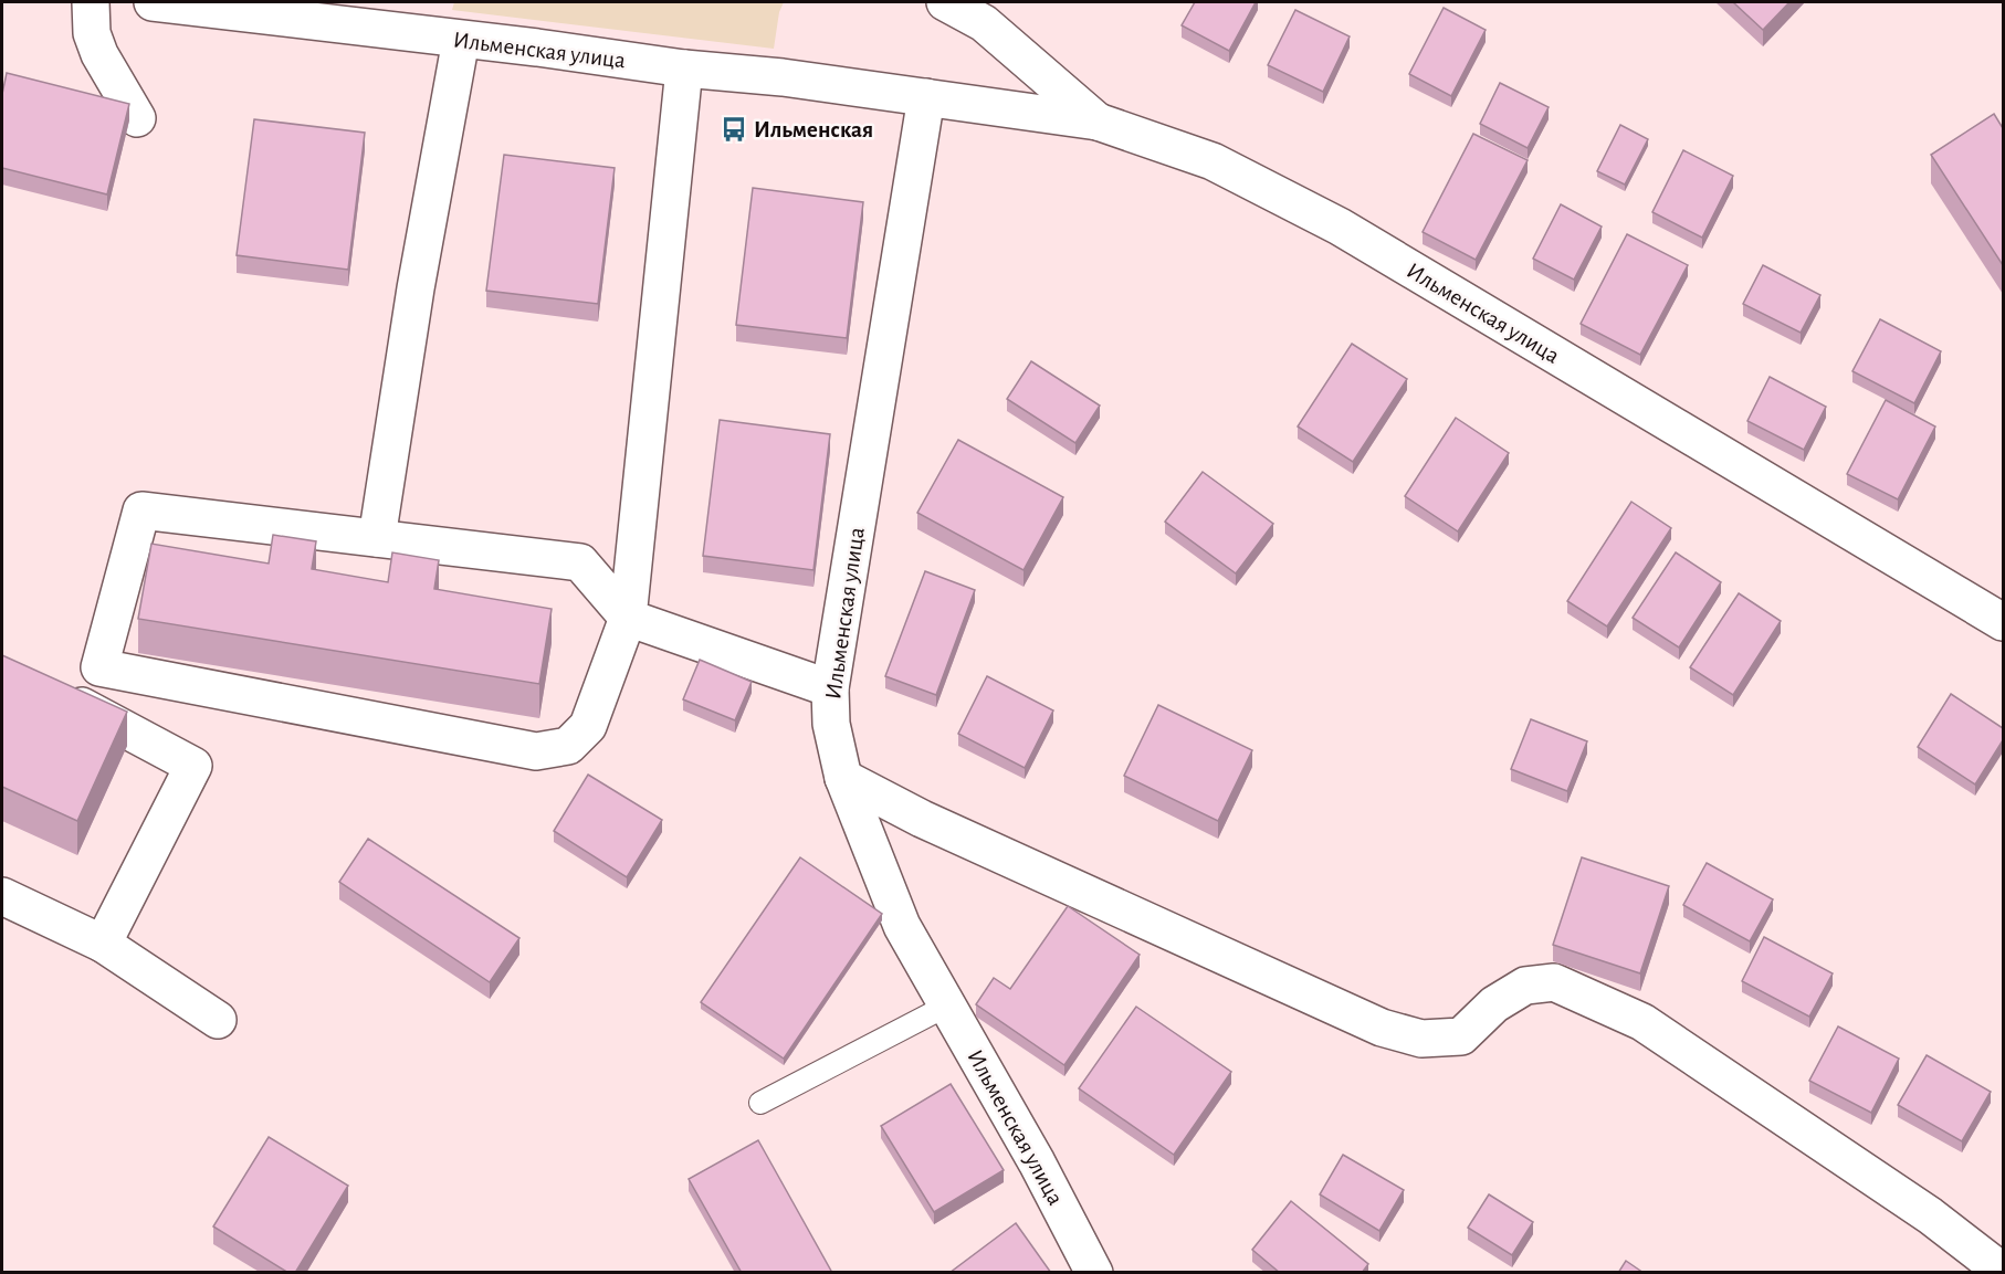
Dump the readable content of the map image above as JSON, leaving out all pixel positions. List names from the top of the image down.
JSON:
{
  "streets": {
    "street": ["Ильменская улица"]
  },
  "places": {
    "bus stop": ["Ильменская"]
  }
}
